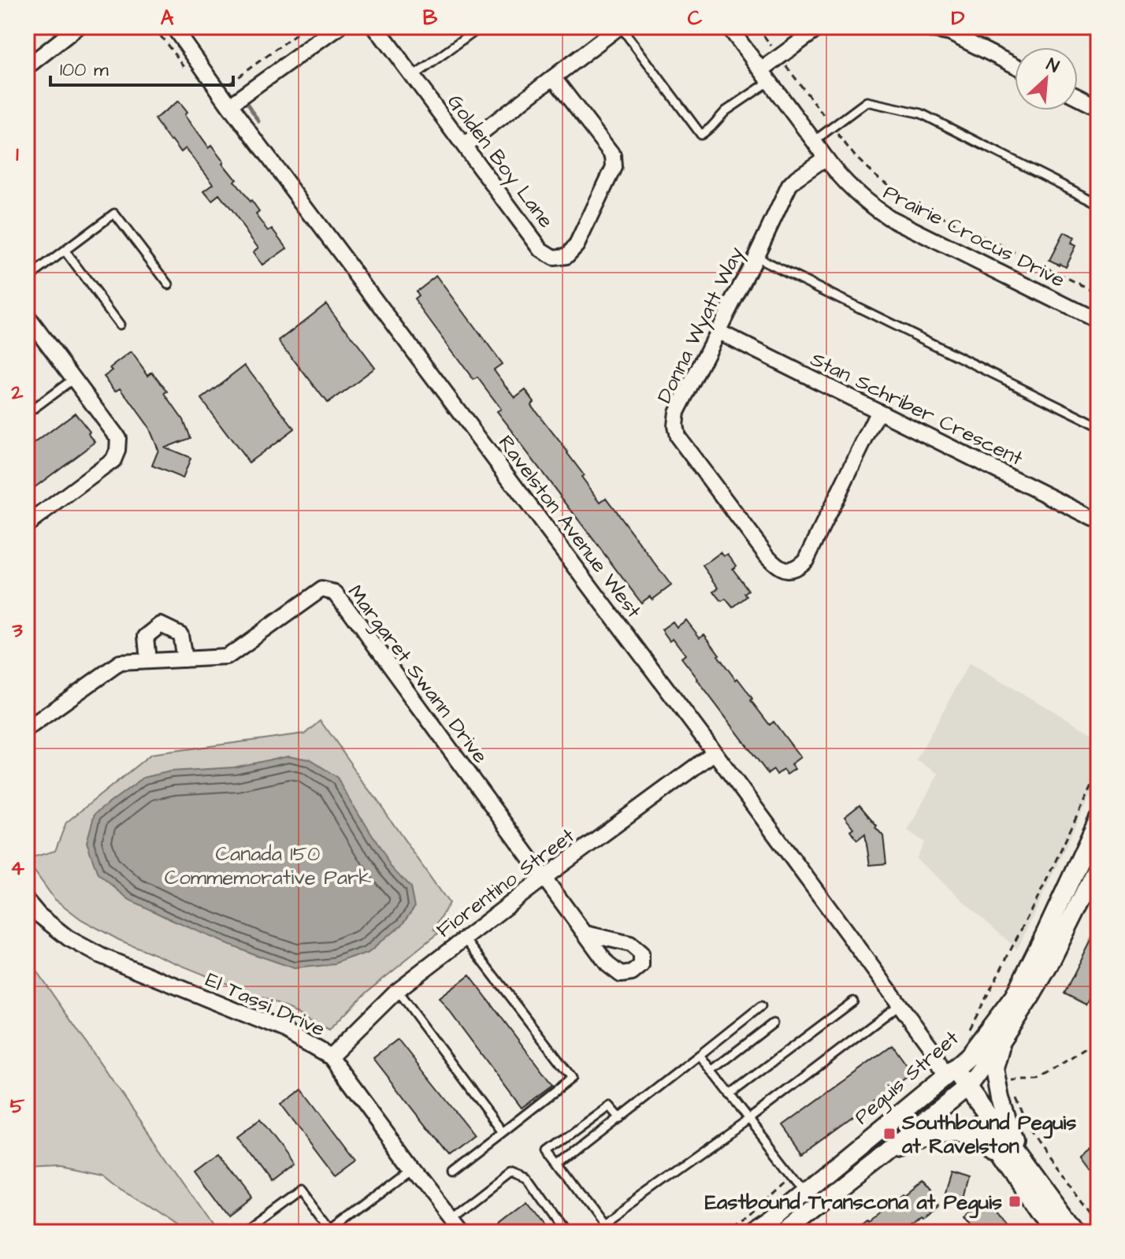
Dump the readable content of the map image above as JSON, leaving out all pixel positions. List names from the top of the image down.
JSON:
{
  "streets": {
    "street": [
      "Golden Boy Lane",
      "Prairie Crocus Drive",
      "Donna Wyatt Way",
      "Stan Schriber Crescent",
      "Ravelston Avenue West",
      "Margaret Swann Drive",
      "Fiorentino Street",
      "El Tassi Drive",
      "Peguis Street"
    ]
  },
  "crossings": [
    ["Prairie Crocus Drive", "Donna Wyatt Way"],
    ["Donna Wyatt Way", "Stan Schriber Crescent"],
    ["Ravelston Avenue West", "Fiorentino Street"],
    ["Ravelston Avenue West", "Peguis Street"],
    ["Margaret Swann Drive", "Fiorentino Street"],
    ["Fiorentino Street", "El Tassi Drive"]
  ],
  "parks": ["Canada 150 Commemorative Park"],
  "places": {
    "transit": ["Southbound Peguis at Ravelston", "Eastbound Transcona at Peguis"]
  },
  "scale_bar": "100 m",
  "north": "top right",
  "grid": {
    "columns": [
      "A",
      "B",
      "C",
      "D"
    ],
    "rows": [
      "1",
      "2",
      "3",
      "4",
      "5"
    ]
  }
}
